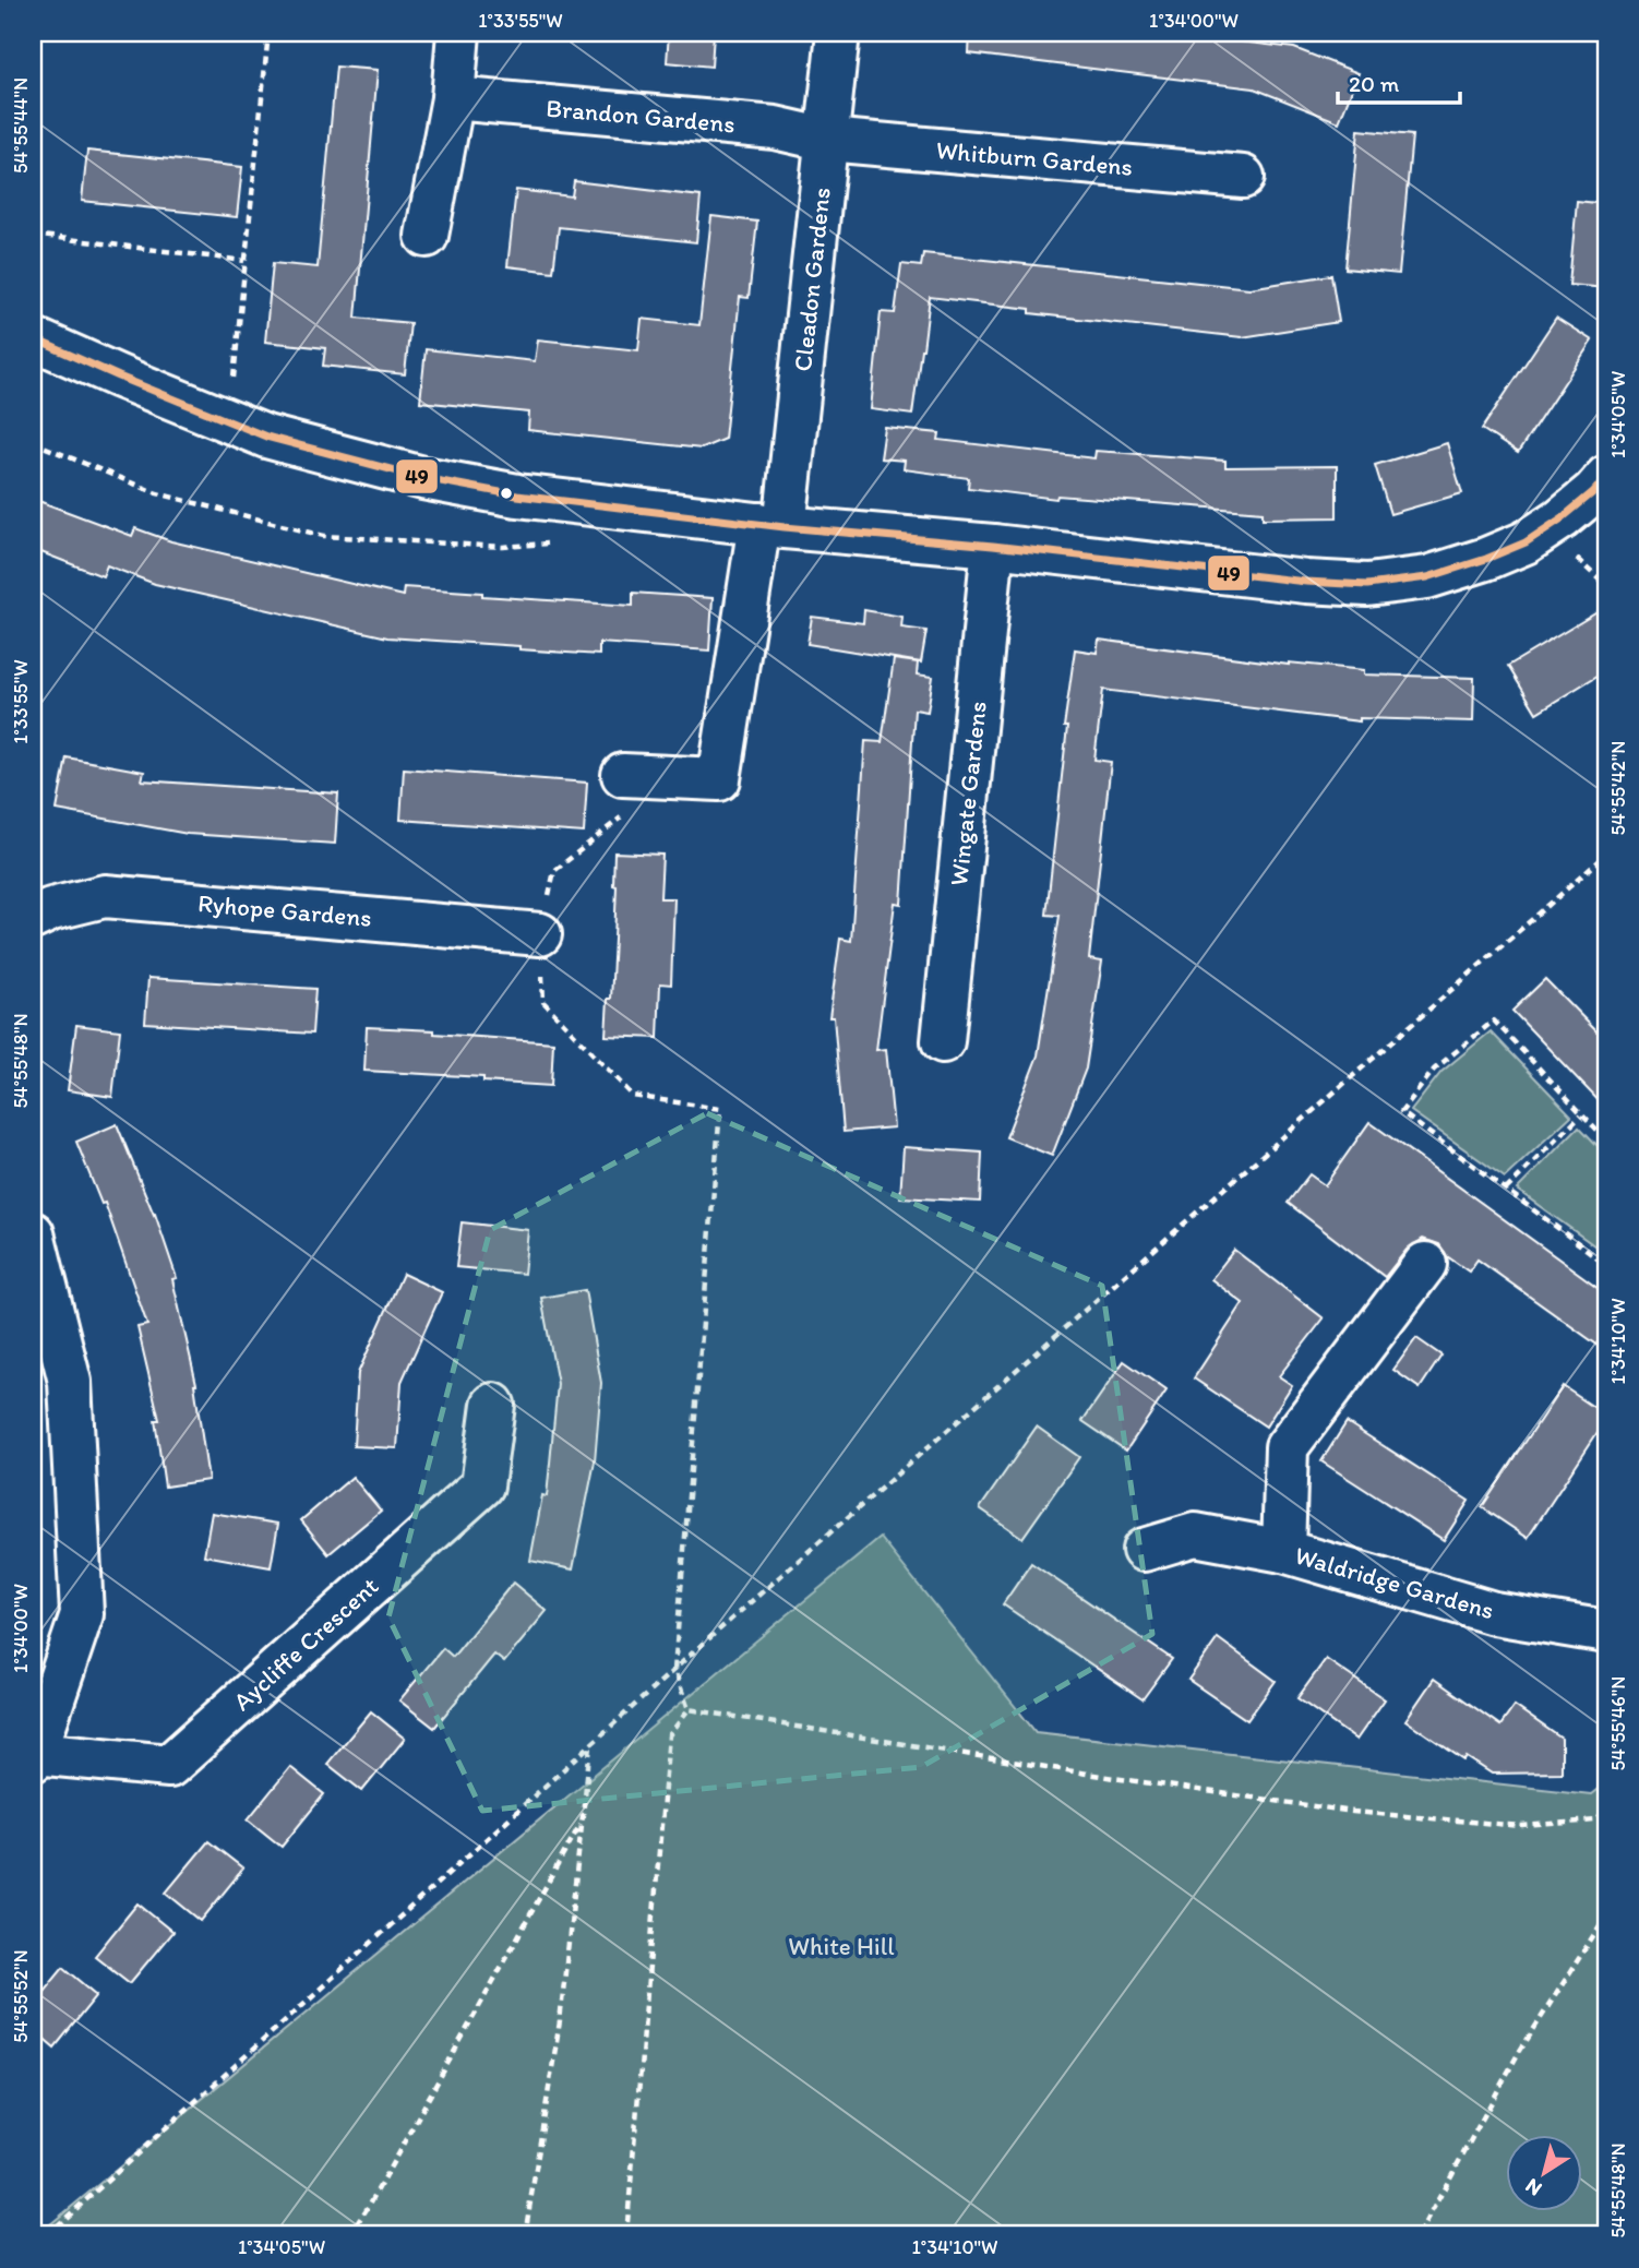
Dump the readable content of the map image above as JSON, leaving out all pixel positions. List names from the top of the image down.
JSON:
{
  "streets": {
    "street": [
      "Brandon Gardens",
      "Whitburn Gardens",
      "Cleadon Gardens",
      "Wingate Gardens",
      "Ryhope Gardens",
      "Waldridge Gardens",
      "Aycliffe Crescent"
    ]
  },
  "crossings": [
    ["Brandon Gardens", "Whitburn Gardens"],
    ["Brandon Gardens", "Cleadon Gardens"],
    ["Whitburn Gardens", "Cleadon Gardens"]
  ],
  "parks": ["White Hill"],
  "lines": ["transit line 49"],
  "scale_bar": "20 m",
  "north": "bottom left",
  "coordinates": [
    "1°33'55\"W",
    "1°34'00\"W",
    "54°55'44\"N",
    "1°34'05\"W",
    "54°55'42\"N",
    "54°55'48\"N",
    "1°34'10\"W",
    "54°55'46\"N",
    "54°55'52\"N"
  ]
}
